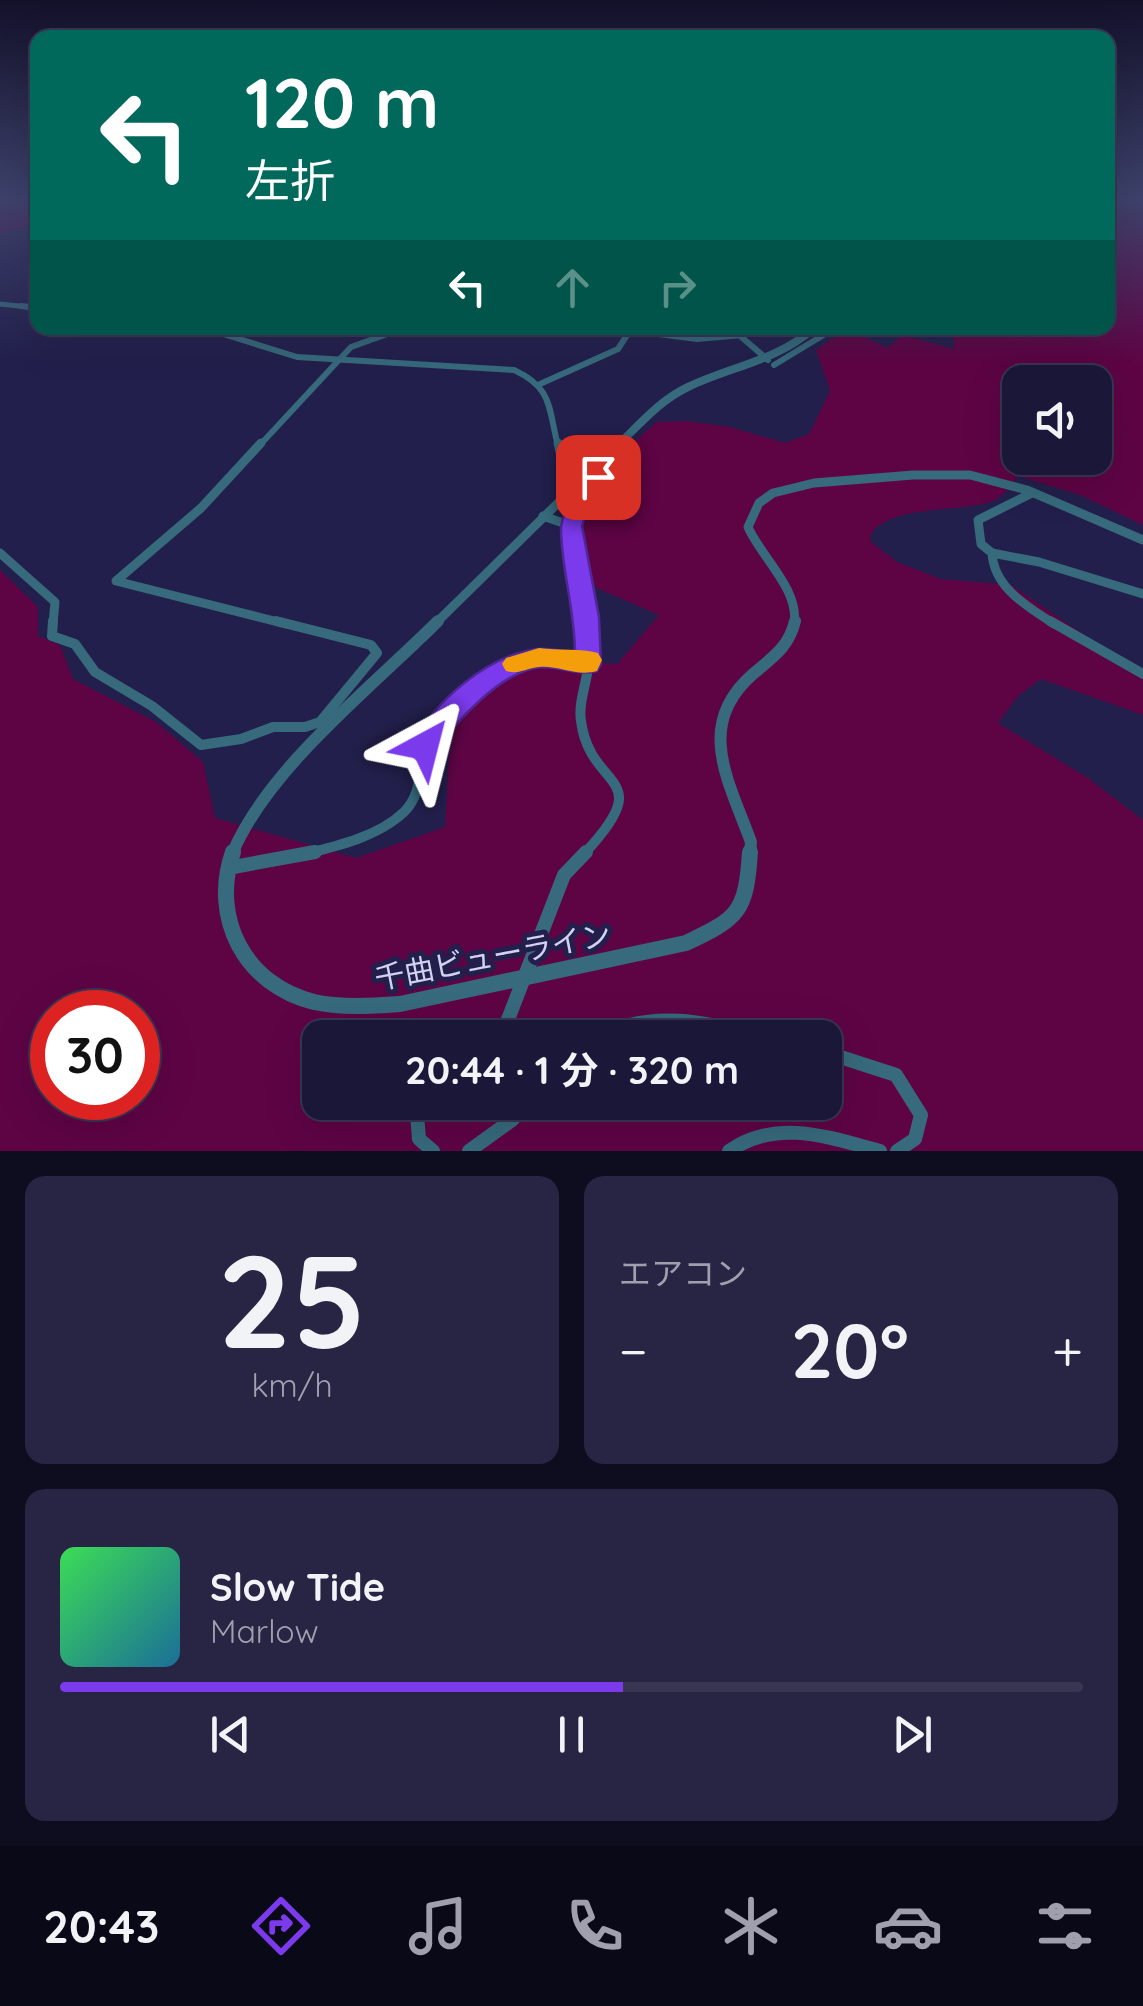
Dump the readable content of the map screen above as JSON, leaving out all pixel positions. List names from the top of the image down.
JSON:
{
  "streets": {
    "street": ["千曲ビューライン"]
  },
  "page": {
    "turn": ["120 m", "左折"],
    "limit": "30",
    "trip": "20:44 · 1 分 · 320 m",
    "tile": [
      ["25", "km/h"],
      "エアコン"
    ],
    "heat": ["−", "20°", "+"],
    "song": ["Slow Tide", "Marlow"],
    "tabs": "20:43"
  }
}
